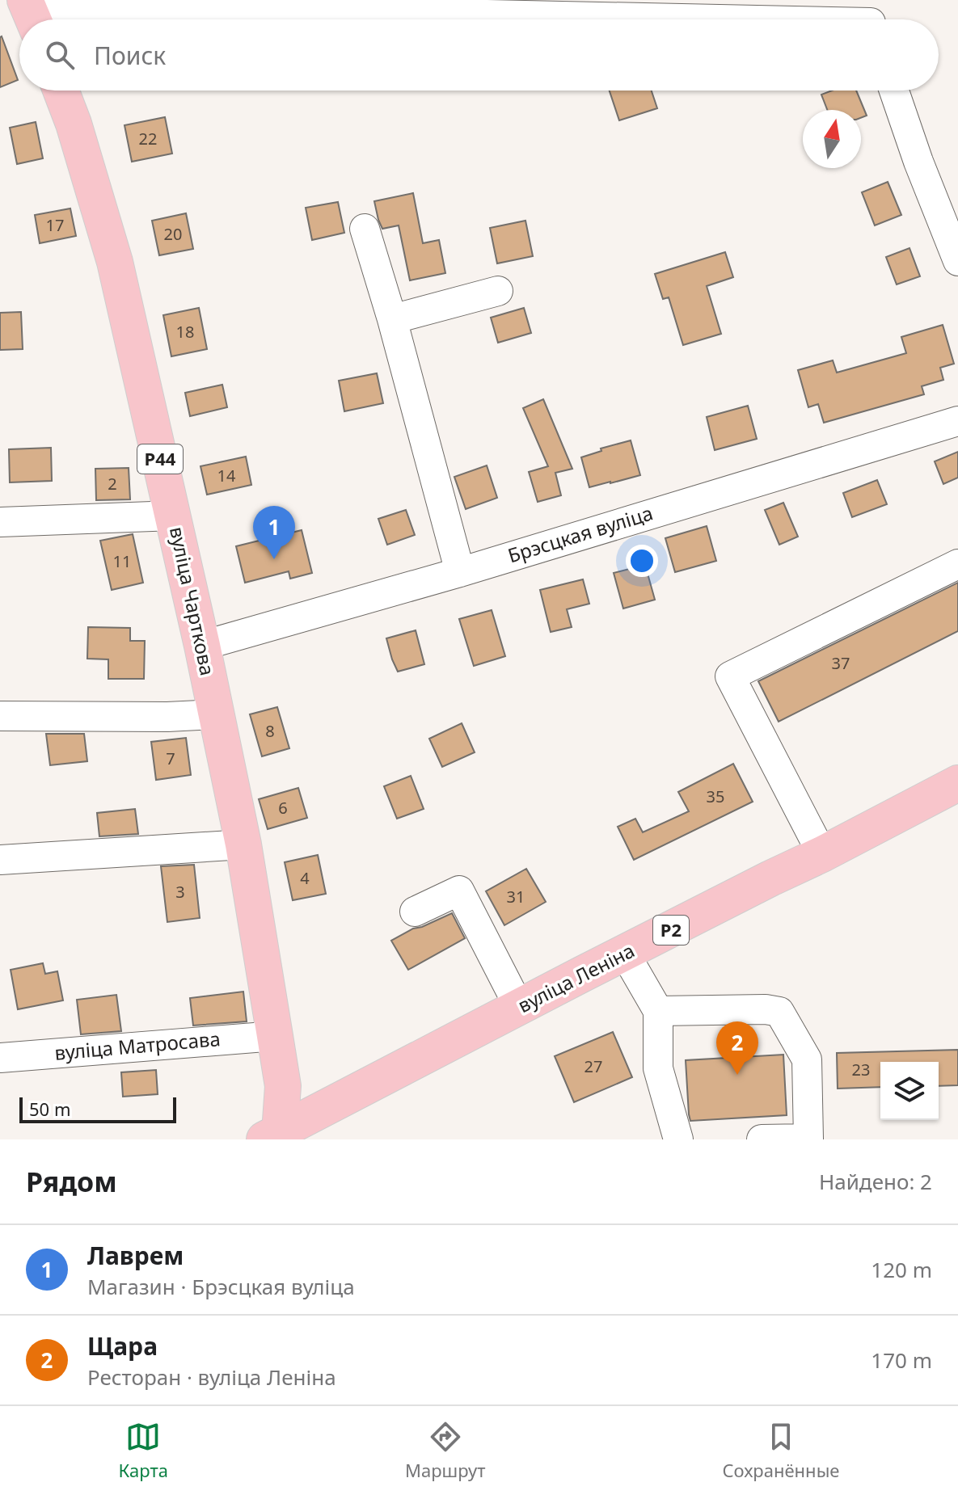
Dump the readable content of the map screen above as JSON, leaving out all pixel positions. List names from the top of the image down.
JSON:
{
  "streets": {
    "main road": [
      "Р44",
      "вуліца Чарткова",
      "Р2",
      "вуліца Леніна"
    ],
    "street": ["Брэсцкая вуліца", "вуліца Матросава"]
  },
  "crossings": [
    ["Брэсцкая вуліца", "вуліца Чарткова"],
    ["вуліца Чарткова", "вуліца Леніна"],
    ["вуліца Чарткова", "вуліца Матросава"]
  ],
  "house_numbers": [
    "22",
    "17",
    "20",
    "18",
    "14",
    "2",
    "11",
    "37",
    "8",
    "7",
    "35",
    "6",
    "4",
    "3",
    "31",
    "27",
    "23"
  ],
  "scale_bar": "50 m",
  "north": "top",
  "page": {
    "search": "Поиск",
    "pins": ["1", "2"],
    "scale": "50 m",
    "heading": ["Рядом", "Найдено: 2"],
    "list": [
      {
        "mark": "1",
        "name": "Лаврем",
        "note": "Магазин · Брэсцкая вуліца",
        "value": "120 m"
      },
      {
        "mark": "2",
        "name": "Щара",
        "note": "Ресторан · вуліца Леніна",
        "value": "170 m"
      }
    ],
    "nav": ["Карта", "Маршрут", "Сохранённые"]
  }
}
